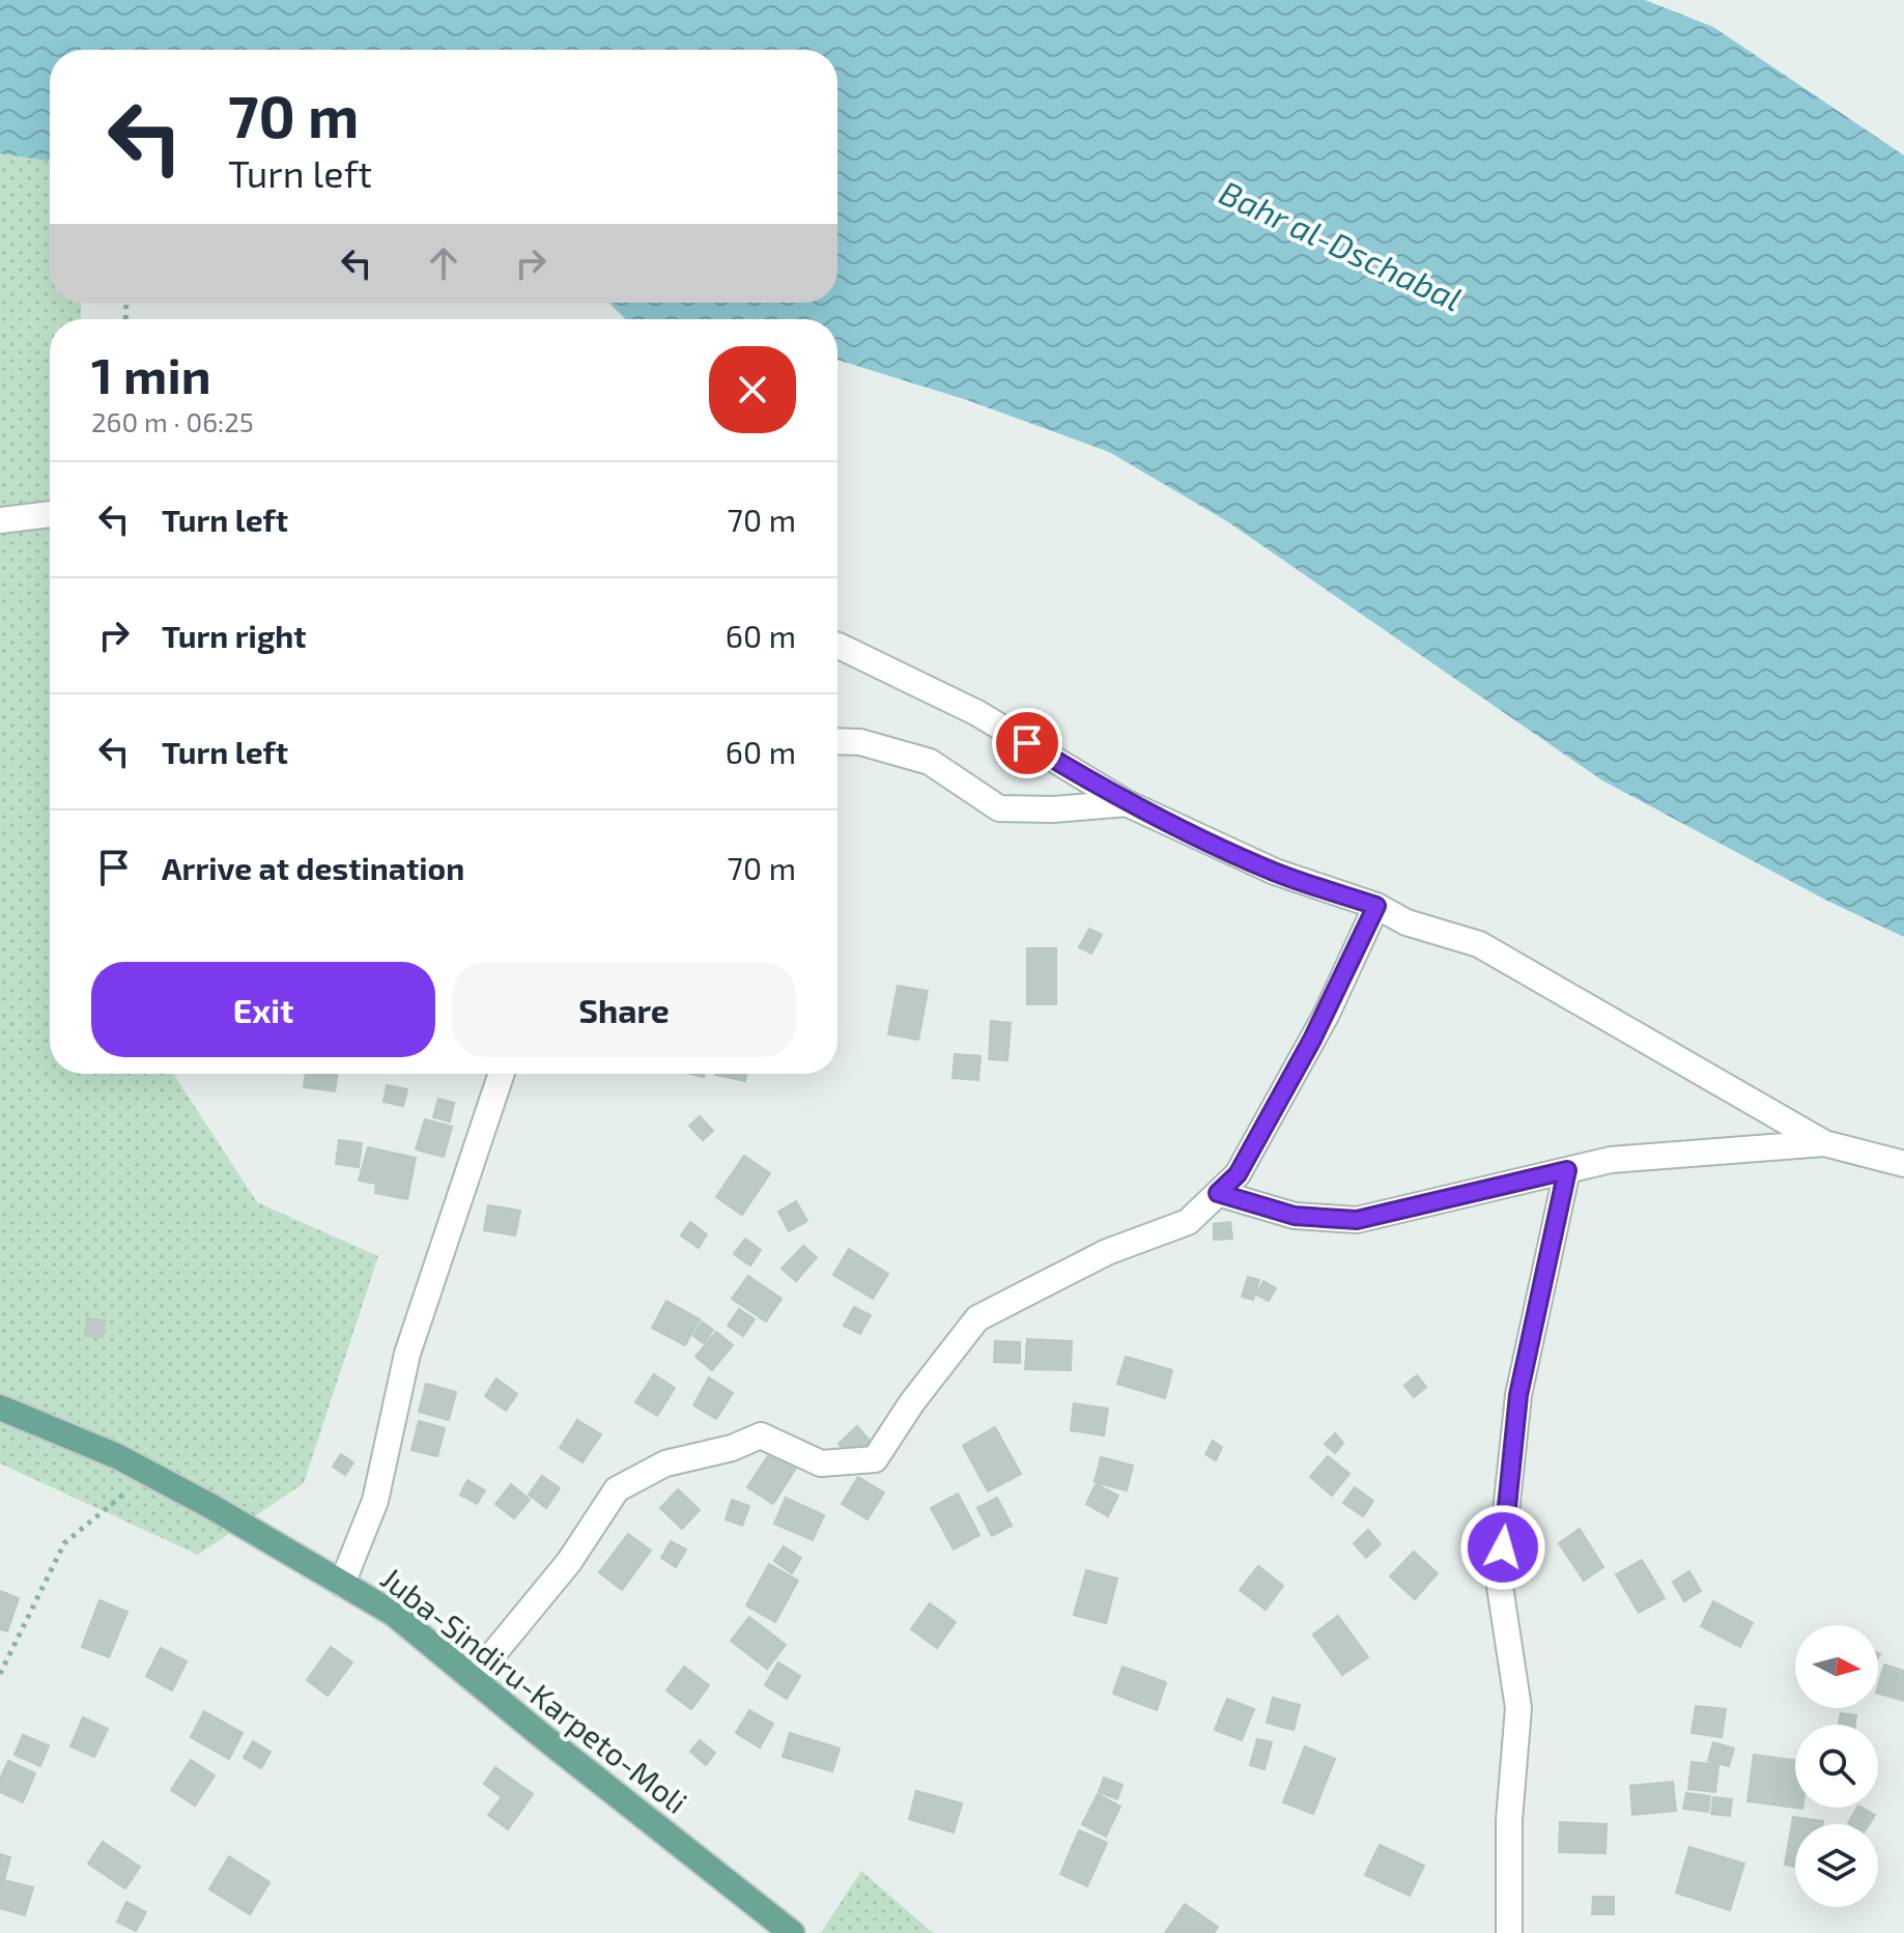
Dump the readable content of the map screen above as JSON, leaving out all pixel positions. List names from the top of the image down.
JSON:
{
  "streets": {
    "main road": ["Juba-Sindiru-Karpeto-Moli"]
  },
  "water": ["Bahr al-Dschabal"],
  "north": "right",
  "page": {
    "turn": ["70 m", "Turn left"],
    "heading": ["1 min", "260 m · 06:25"],
    "list": [
      {
        "name": "Turn left",
        "value": "70 m"
      },
      {
        "name": "Turn right",
        "value": "60 m"
      },
      {
        "name": "Turn left",
        "value": "60 m"
      },
      {
        "name": "Arrive at destination",
        "value": "70 m"
      }
    ],
    "buttons": ["Exit", "Share"]
  }
}
